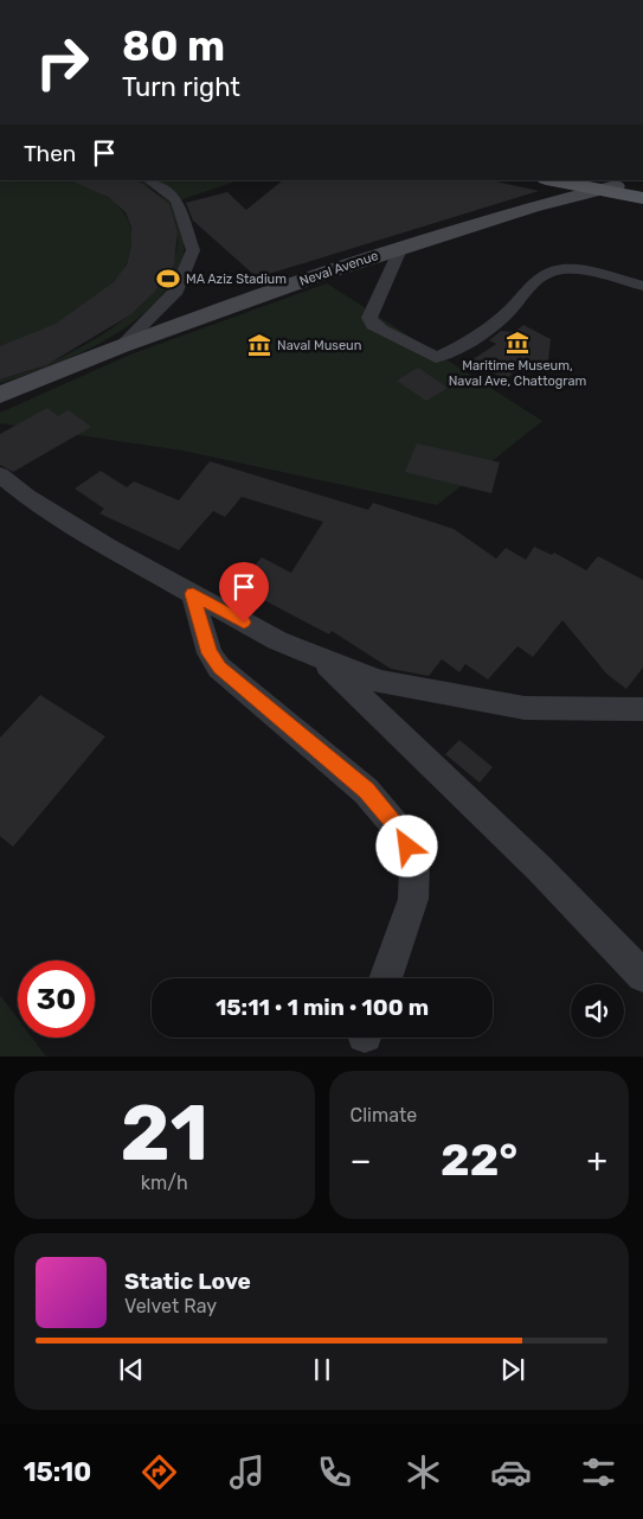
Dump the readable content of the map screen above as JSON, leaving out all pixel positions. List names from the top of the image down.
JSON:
{
  "streets": {
    "main road": ["Neval Avenue"]
  },
  "places": {
    "sports": ["MA Aziz Stadium"],
    "museum": ["Maritime Museum, Naval Ave, Chattogram", "Naval Museun"]
  },
  "page": {
    "turn": ["80 m", "Turn right"],
    "then": "Then",
    "limit": "30",
    "trip": "15:11 · 1 min · 100 m",
    "tile": [
      ["21", "km/h"],
      "Climate"
    ],
    "heat": ["−", "22°", "+"],
    "song": ["Static Love", "Velvet Ray"],
    "tabs": "15:10"
  }
}
